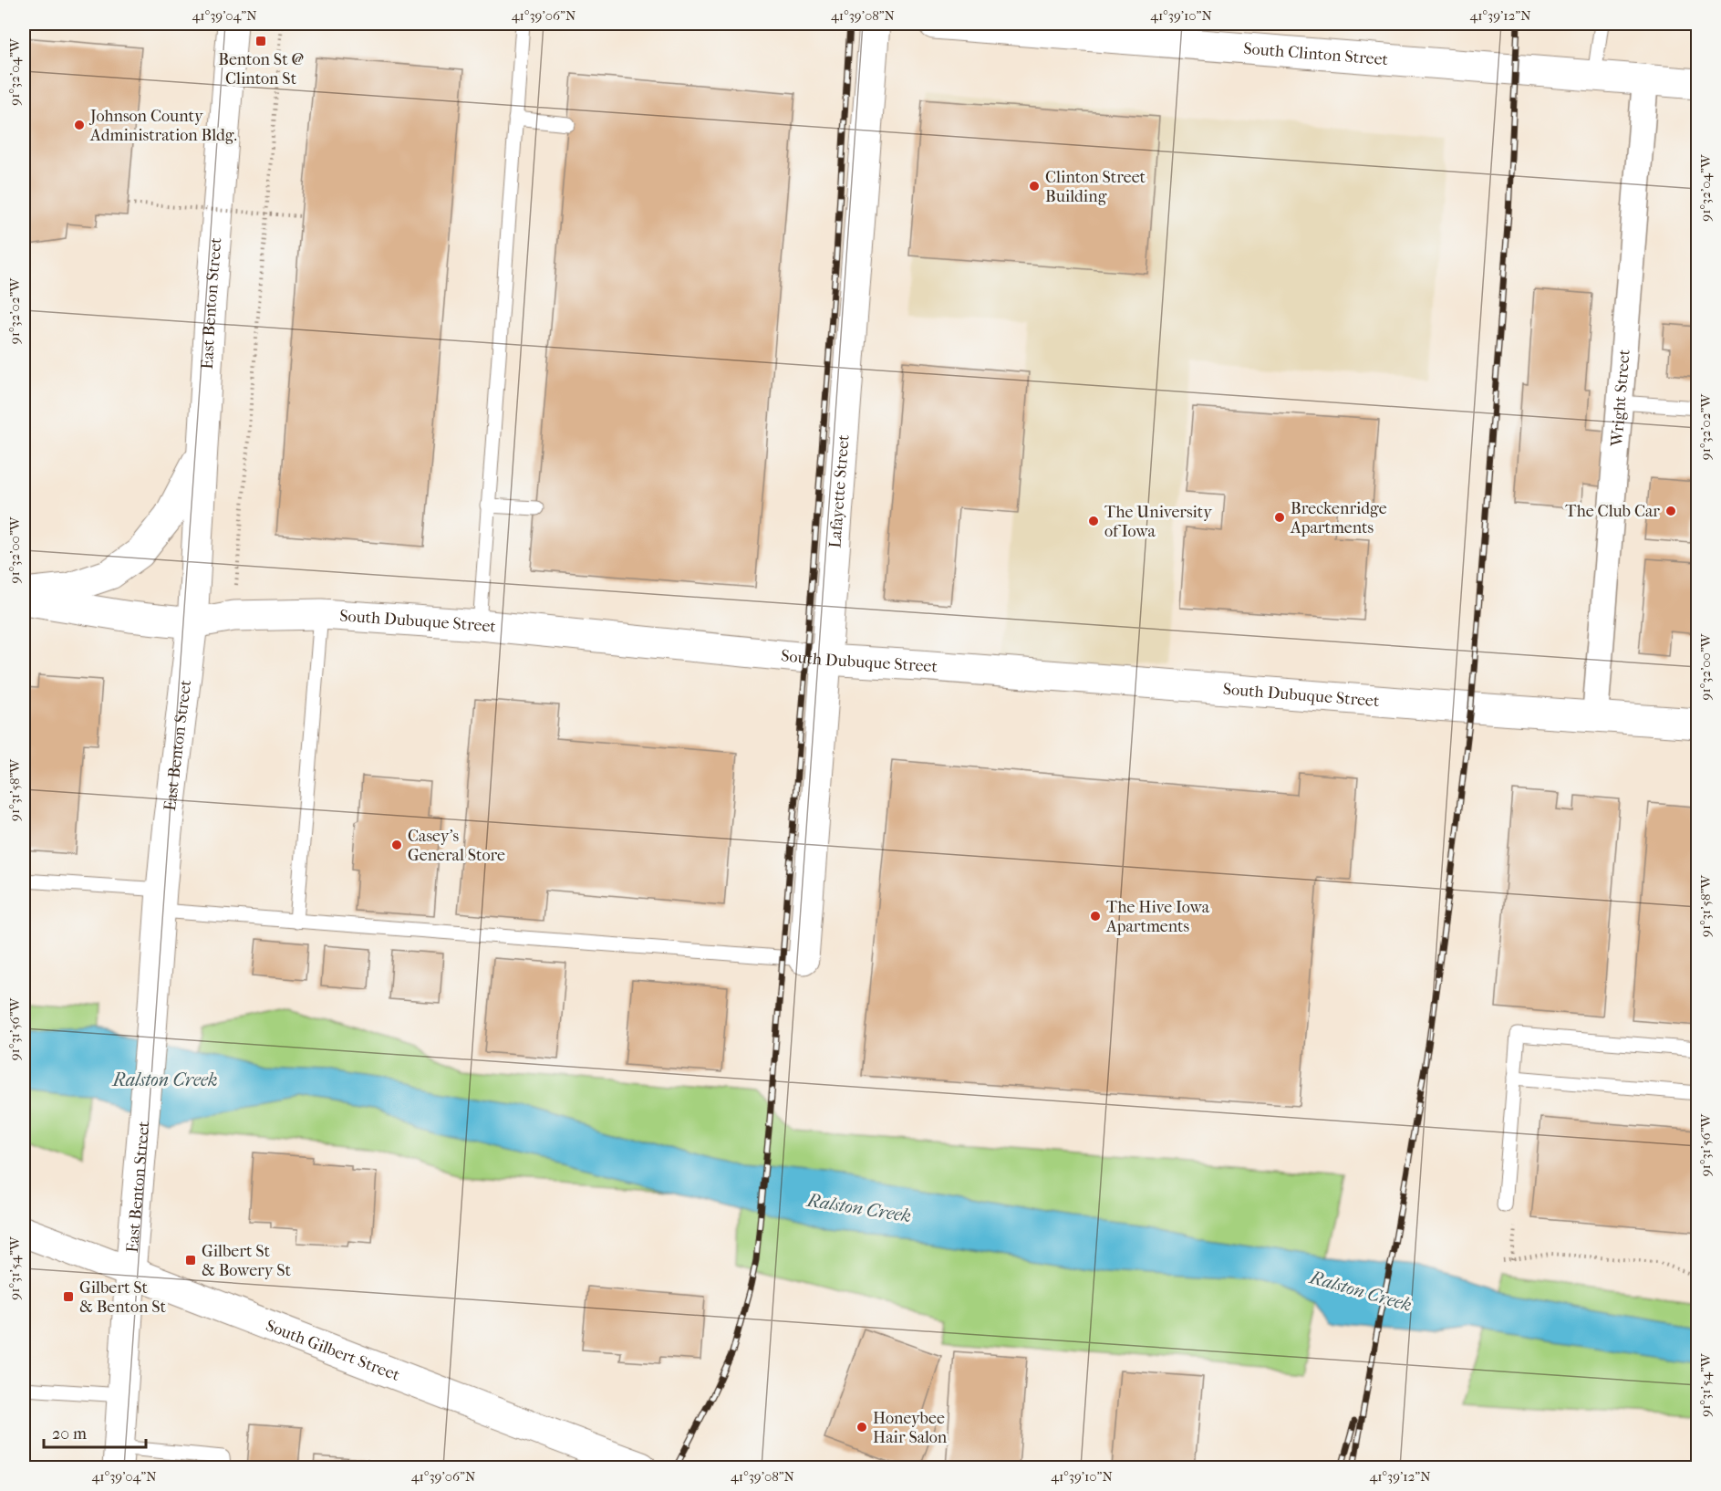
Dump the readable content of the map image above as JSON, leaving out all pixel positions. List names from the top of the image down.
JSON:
{
  "streets": {
    "street": [
      "South Clinton Street",
      "East Benton Street",
      "Wright Street",
      "Lafayette Street",
      "South Dubuque Street",
      "South Gilbert Street"
    ]
  },
  "crossings": [
    ["South Clinton Street", "Wright Street"],
    ["East Benton Street", "South Dubuque Street"],
    ["East Benton Street", "South Gilbert Street"],
    ["Wright Street", "South Dubuque Street"],
    ["Lafayette Street", "South Dubuque Street"]
  ],
  "water": ["Ralston Creek"],
  "places": {
    "transit": ["Benton St @ Clinton St", "Gilbert St & Bowery St", "Gilbert St & Benton St"],
    "other": [
      "Johnson County Administration Bldg.",
      "Clinton Street Building",
      "The Club Car",
      "Breckenridge Apartments",
      "The University of Iowa",
      "Casey's General Store",
      "The Hive Iowa Apartments",
      "Honeybee Hair Salon"
    ]
  },
  "scale_bar": "20 m",
  "coordinates": [
    "41°39'04\"N",
    "41°39'06\"N",
    "41°39'08\"N",
    "41°39'10\"N",
    "41°39'12\"N",
    "91°32'04\"W",
    "91°32'02\"W",
    "91°32'00\"W",
    "91°31'58\"W",
    "91°31'56\"W",
    "91°31'54\"W"
  ]
}
